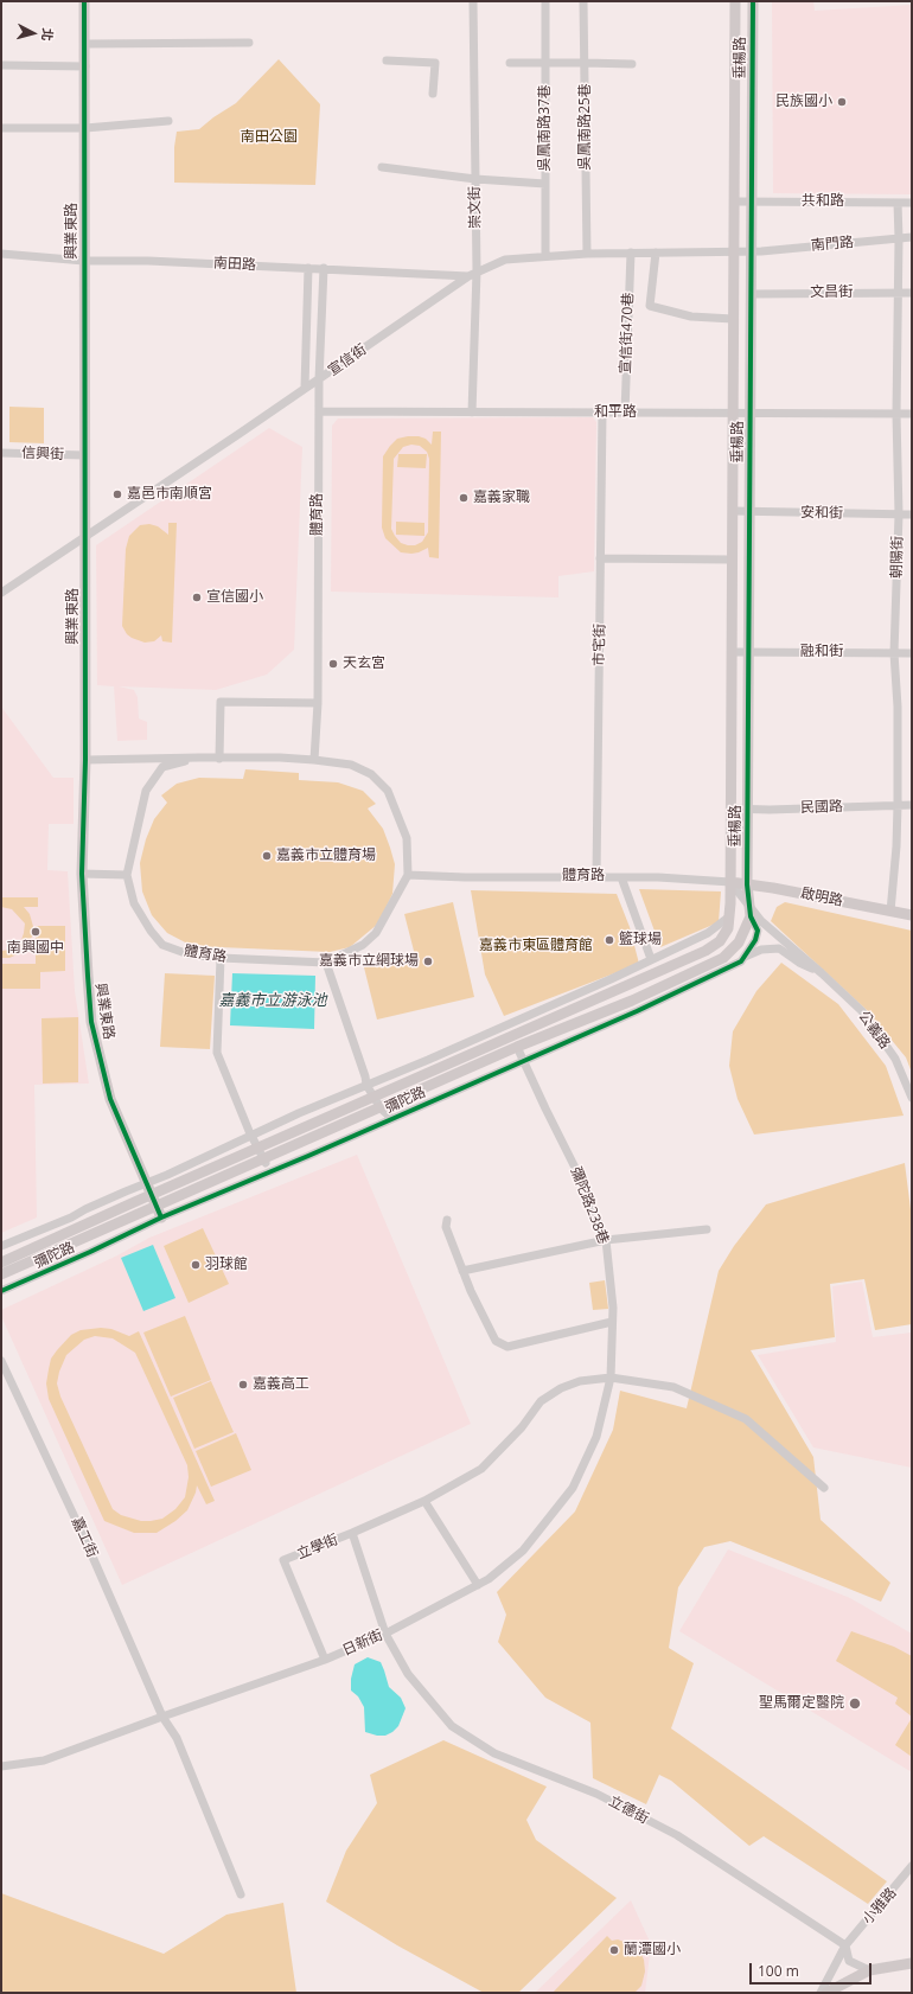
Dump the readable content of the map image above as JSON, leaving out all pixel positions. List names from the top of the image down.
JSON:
{
  "streets": {
    "street": [
      "垂楊路",
      "吳鳳南路25巷",
      "吳鳳南路37巷",
      "共和路",
      "崇文街",
      "興業東路",
      "南門路",
      "南田路",
      "文昌街",
      "宣信街470巷",
      "宣信街",
      "和平路",
      "信興街",
      "安和街",
      "體育路",
      "朝陽街",
      "市宅街",
      "融和街",
      "民國路",
      "啟明路",
      "公義路",
      "彌陀路",
      "彌陀路238巷",
      "嘉工街",
      "立學街",
      "日新街",
      "立德街",
      "小雅路"
    ]
  },
  "crossings": [
    ["垂楊路", "共和路"],
    ["垂楊路", "南門路"],
    ["垂楊路", "文昌街"],
    ["垂楊路", "宣信街"],
    ["垂楊路", "和平路"],
    ["垂楊路", "安和街"],
    ["垂楊路", "體育路"],
    ["垂楊路", "融和街"],
    ["垂楊路", "民國路"],
    ["垂楊路", "啟明路"],
    ["垂楊路", "公義路"],
    ["垂楊路", "彌陀路"],
    ["吳鳳南路25巷", "宣信街"],
    ["吳鳳南路37巷", "宣信街"],
    ["共和路", "朝陽街"],
    ["崇文街", "宣信街"],
    ["崇文街", "和平路"],
    ["興業東路", "南田路"],
    ["興業東路", "宣信街"],
    ["興業東路", "信興街"],
    ["興業東路", "體育路"],
    ["興業東路", "彌陀路"],
    ["南門路", "宣信街"],
    ["南門路", "朝陽街"],
    ["南田路", "宣信街"],
    ["南田路", "體育路"],
    ["文昌街", "朝陽街"],
    ["宣信街470巷", "宣信街"],
    ["宣信街470巷", "和平路"],
    ["宣信街", "體育路"],
    ["和平路", "體育路"],
    ["和平路", "朝陽街"],
    ["和平路", "市宅街"],
    ["安和街", "朝陽街"],
    ["體育路", "市宅街"],
    ["體育路", "啟明路"],
    ["體育路", "公義路"],
    ["體育路", "彌陀路"],
    ["朝陽街", "融和街"],
    ["朝陽街", "民國路"],
    ["朝陽街", "啟明路"],
    ["啟明路", "公義路"],
    ["啟明路", "彌陀路"],
    ["公義路", "彌陀路"],
    ["彌陀路", "彌陀路238巷"],
    ["彌陀路238巷", "立學街"],
    ["彌陀路238巷", "日新街"],
    ["嘉工街", "日新街"],
    ["立學街", "日新街"],
    ["立學街", "立德街"],
    ["日新街", "立德街"],
    ["立德街", "小雅路"]
  ],
  "water": ["嘉義市立游泳池"],
  "parks": ["南田公園", "嘉義市東區體育館"],
  "places": [
    "民族國小",
    "嘉邑市南順宮",
    "嘉義家職",
    "宣信國小",
    "天玄宮",
    "嘉義市立體育場",
    "南興國中",
    "籃球場",
    "嘉義市立網球場",
    "羽球館",
    "嘉義高工",
    "聖馬爾定醫院",
    "蘭潭國小"
  ],
  "scale_bar": "100 m",
  "north": "right"
}
